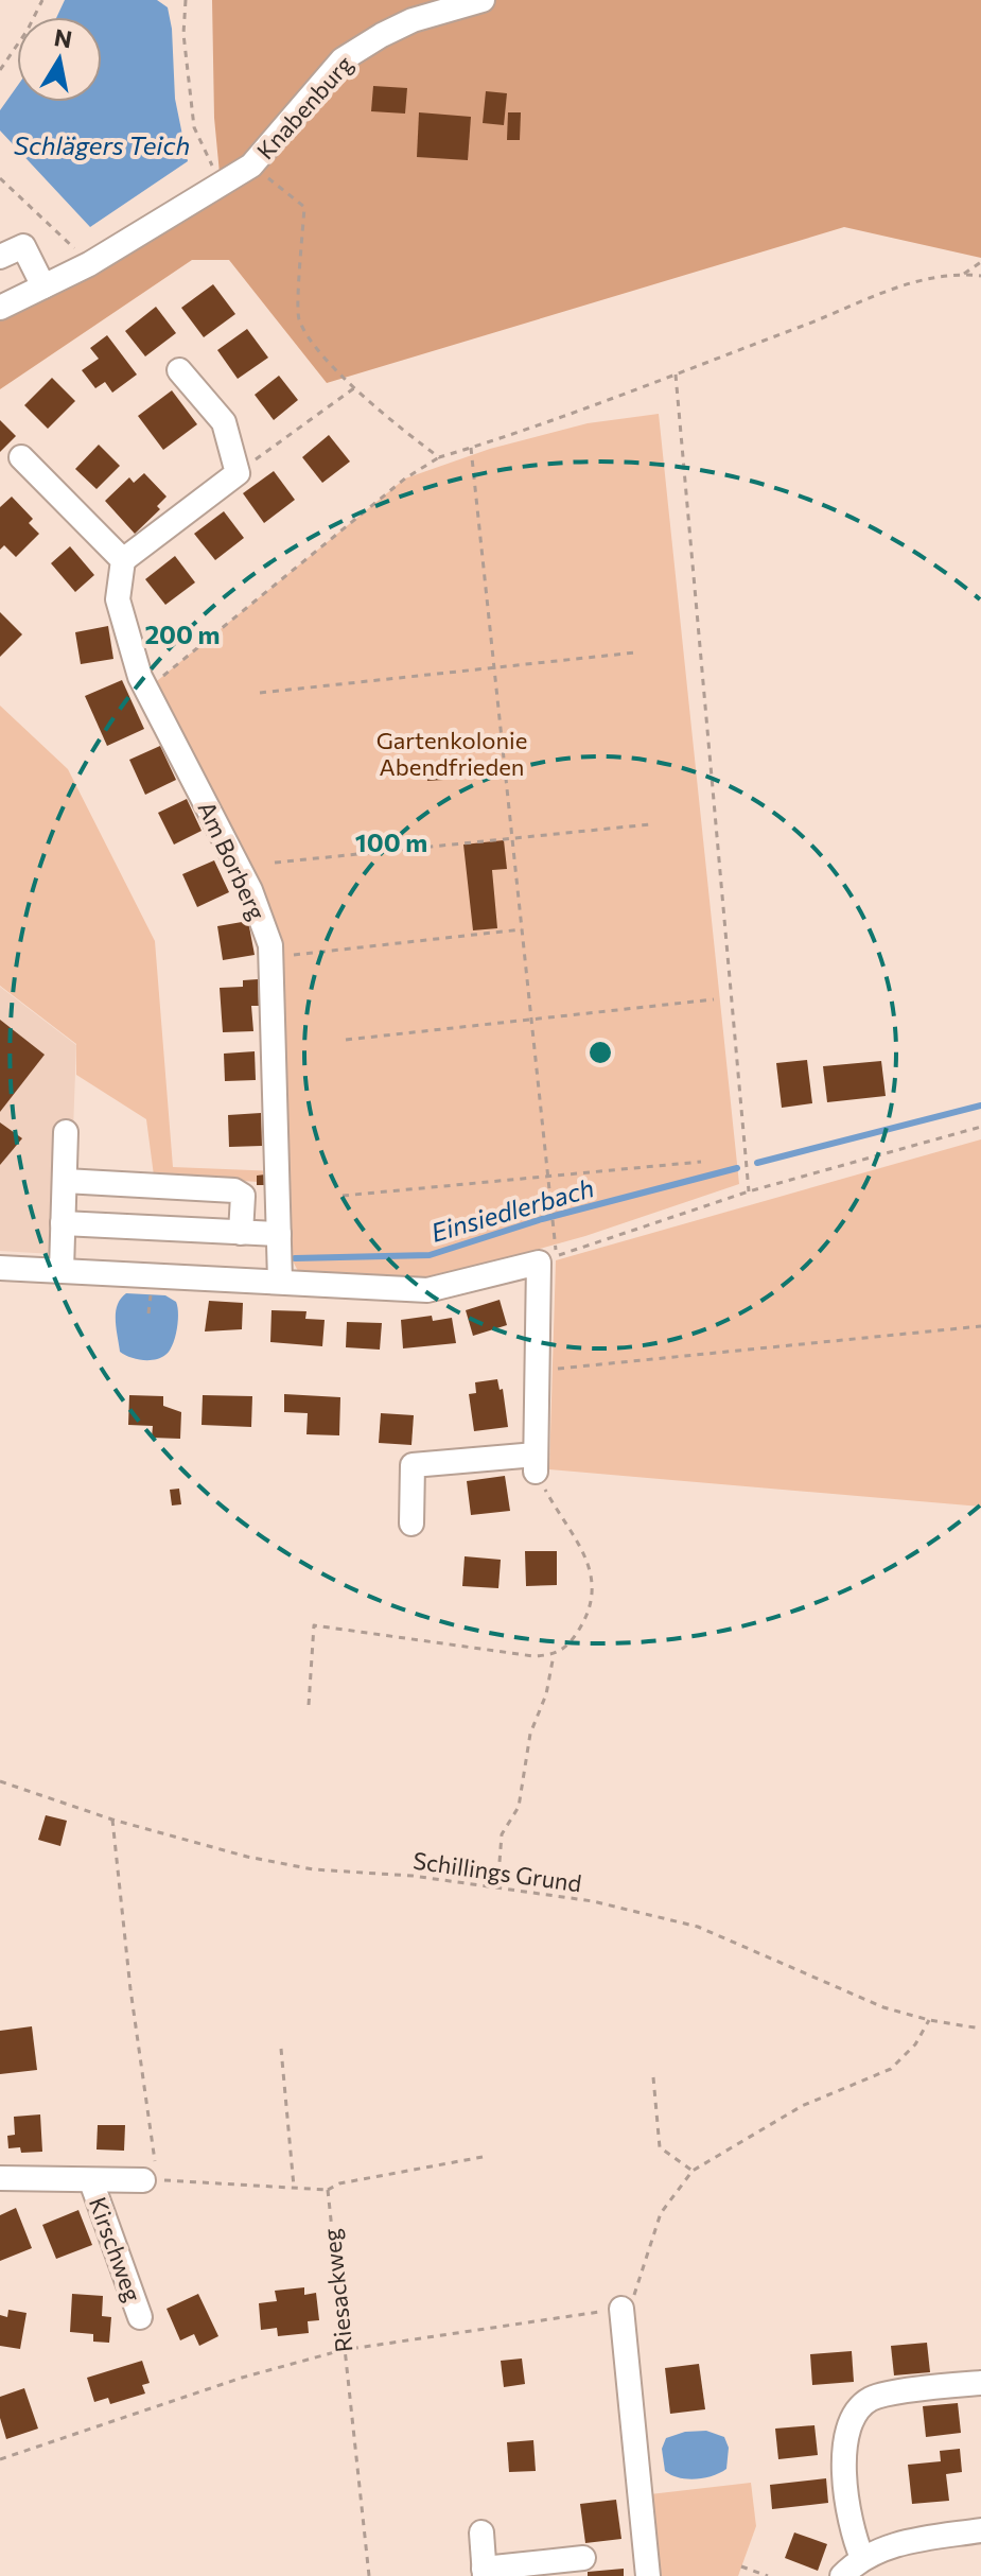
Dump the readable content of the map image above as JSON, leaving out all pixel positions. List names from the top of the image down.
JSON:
{
  "streets": {
    "street": ["Knabenburg", "Am Borberg", "Kirschweg"],
    "path": ["Schillings Grund", "Riesackweg"]
  },
  "water": ["Schlägers Teich", "Einsiedlerbach"],
  "parks": ["Gartenkolonie Abendfrieden"],
  "north": "top",
  "rings": ["200 m", "100 m"]
}
